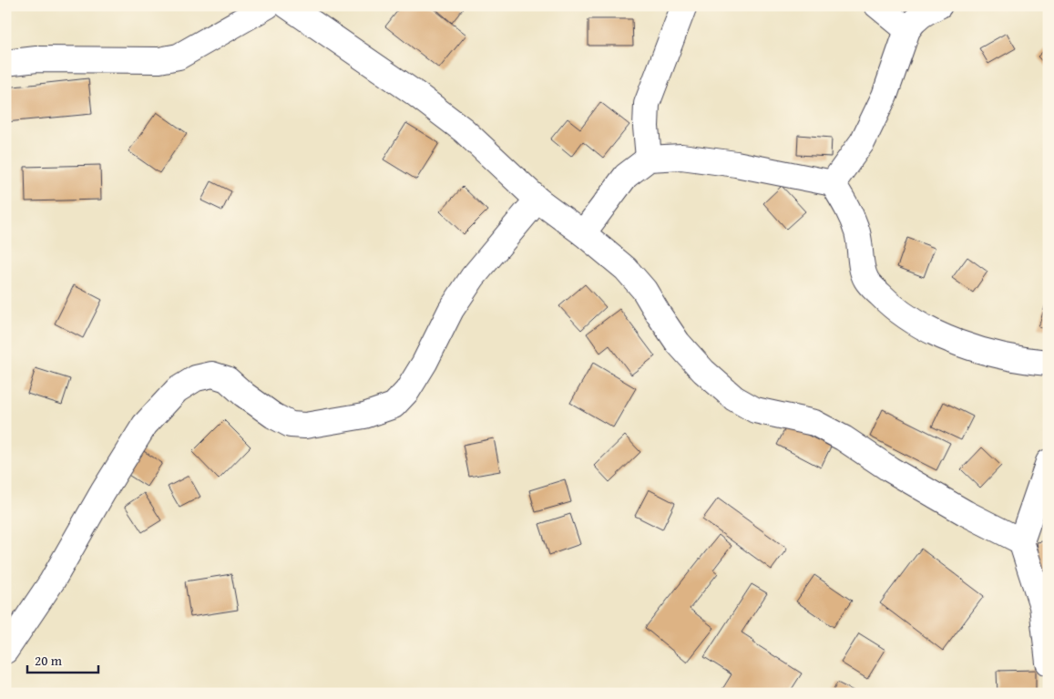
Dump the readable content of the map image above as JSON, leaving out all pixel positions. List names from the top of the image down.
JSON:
{
  "scale_bar": "20 m"
}
